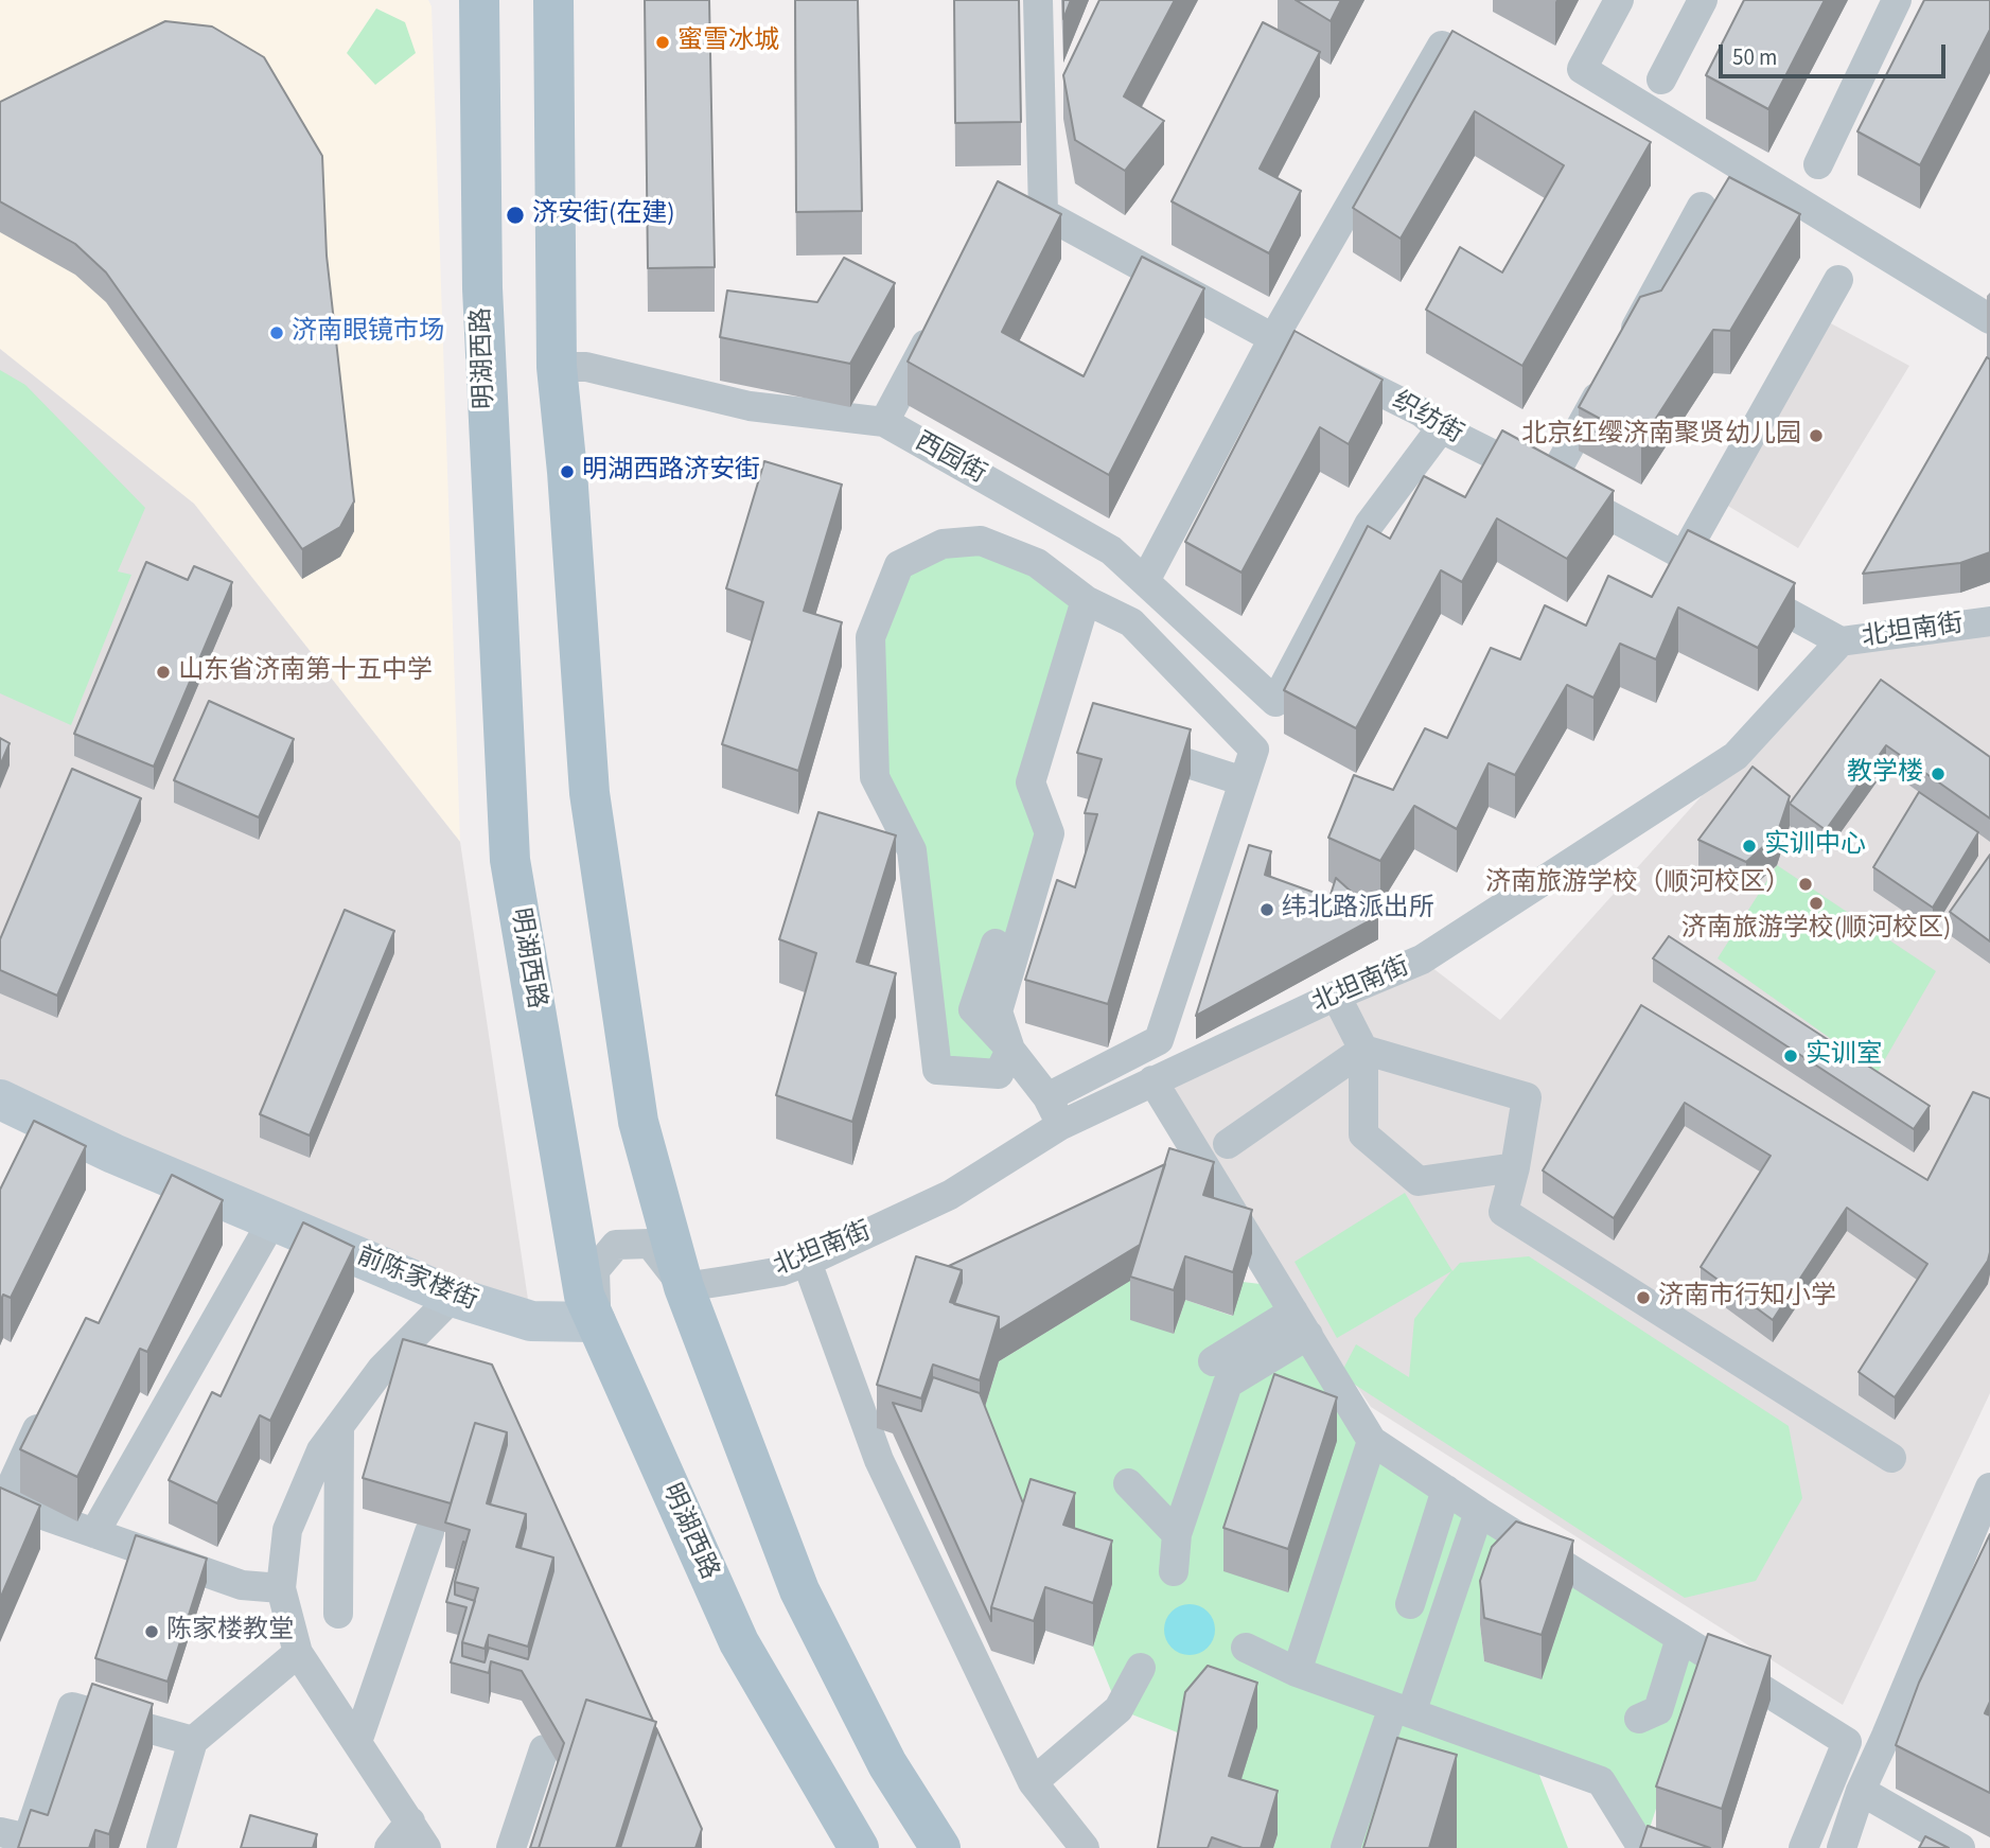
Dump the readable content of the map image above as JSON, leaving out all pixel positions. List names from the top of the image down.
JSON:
{
  "streets": {
    "main road": ["明湖西路"],
    "street": [
      "织纺街",
      "西园街",
      "北坦南街",
      "前陈家楼街"
    ]
  },
  "crossings": [
    ["明湖西路", "前陈家楼街"],
    ["织纺街", "西园街"],
    ["织纺街", "北坦南街"]
  ],
  "places": [
    "蜜雪冰城",
    "济安街(在建)",
    "济南眼镜市场",
    "北京红缨济南聚贤幼儿园",
    "明湖西路济安街",
    "山东省济南第十五中学",
    "教学楼",
    "实训中心",
    "济南旅游学校（顺河校区）",
    "济南旅游学校(顺河校区)",
    "纬北路派出所",
    "实训室",
    "济南市行知小学",
    "陈家楼教堂"
  ],
  "scale_bar": "50 m"
}
